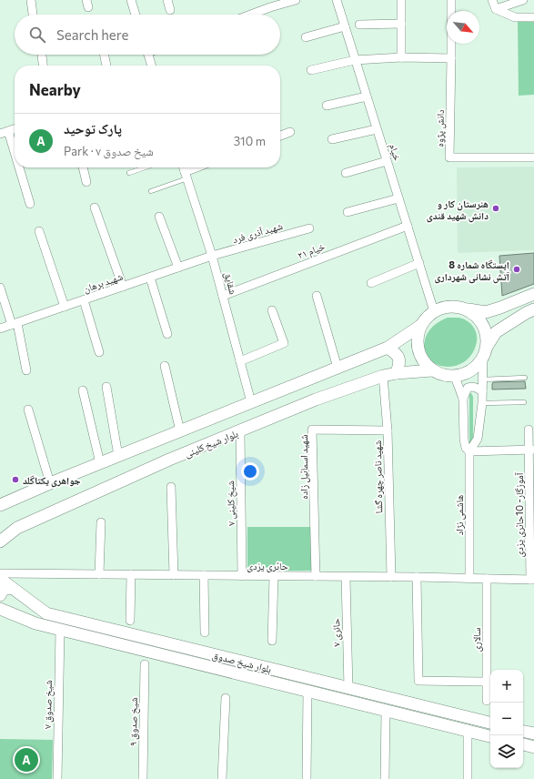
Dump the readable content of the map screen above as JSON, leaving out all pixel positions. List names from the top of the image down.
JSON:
{
  "streets": {
    "main road": ["بلوار شیخ کلینی", "بلوار شیخ صدوق"],
    "street": [
      "دانش پژوه",
      "خیام",
      "شهید آذری فرد",
      "خیام ۲۱",
      "شهید برهان",
      "شقایق",
      "شهید اسمائیل زاده",
      "شهید ناصر چهره گشا",
      "شیخ کلینی ۷",
      "هاشمی نژاد",
      "آموزگار- 10حائری یزدی",
      "حائری یزدی",
      "حائری ۷",
      "سالاری",
      "شیخ صدوق ۷",
      "شیخ صدوق ۹"
    ]
  },
  "crossings": [
    ["خیام", "خیام ۲۱"],
    ["خیام", "بلوار شیخ کلینی"],
    ["شهید آذری فرد", "شهید برهان"],
    ["شهید آذری فرد", "شقایق"],
    ["خیام ۲۱", "شقایق"],
    ["شهید برهان", "شقایق"],
    ["بلوار شیخ کلینی", "شهید ناصر چهره گشا"],
    ["بلوار شیخ کلینی", "شیخ کلینی ۷"],
    ["شهید اسمائیل زاده", "شهید ناصر چهره گشا"],
    ["شهید اسمائیل زاده", "حائری یزدی"],
    ["شهید ناصر چهره گشا", "حائری یزدی"],
    ["شیخ کلینی ۷", "حائری یزدی"],
    ["هاشمی نژاد", "حائری یزدی"],
    ["آموزگار- 10حائری یزدی", "حائری یزدی"],
    ["حائری یزدی", "حائری ۷"],
    ["حائری یزدی", "سالاری"],
    ["حائری ۷", "بلوار شیخ صدوق"],
    ["بلوار شیخ صدوق", "شیخ صدوق ۷"]
  ],
  "places": ["هنرستان کار و دانش شهید قندی", "ایستگاه شماره 8 آتش نشانی شهرداری", "جواهری یکتاگلد"],
  "north": "bottom right",
  "page": {
    "search": "Search here",
    "heading": "Nearby",
    "list": [
      {
        "mark": "A",
        "name": "پارک توحید",
        "note": "Park · شیخ صدوق ۷",
        "value": "310 m"
      }
    ],
    "map_buttons": ["+", "−"],
    "pins": "A"
  }
}
